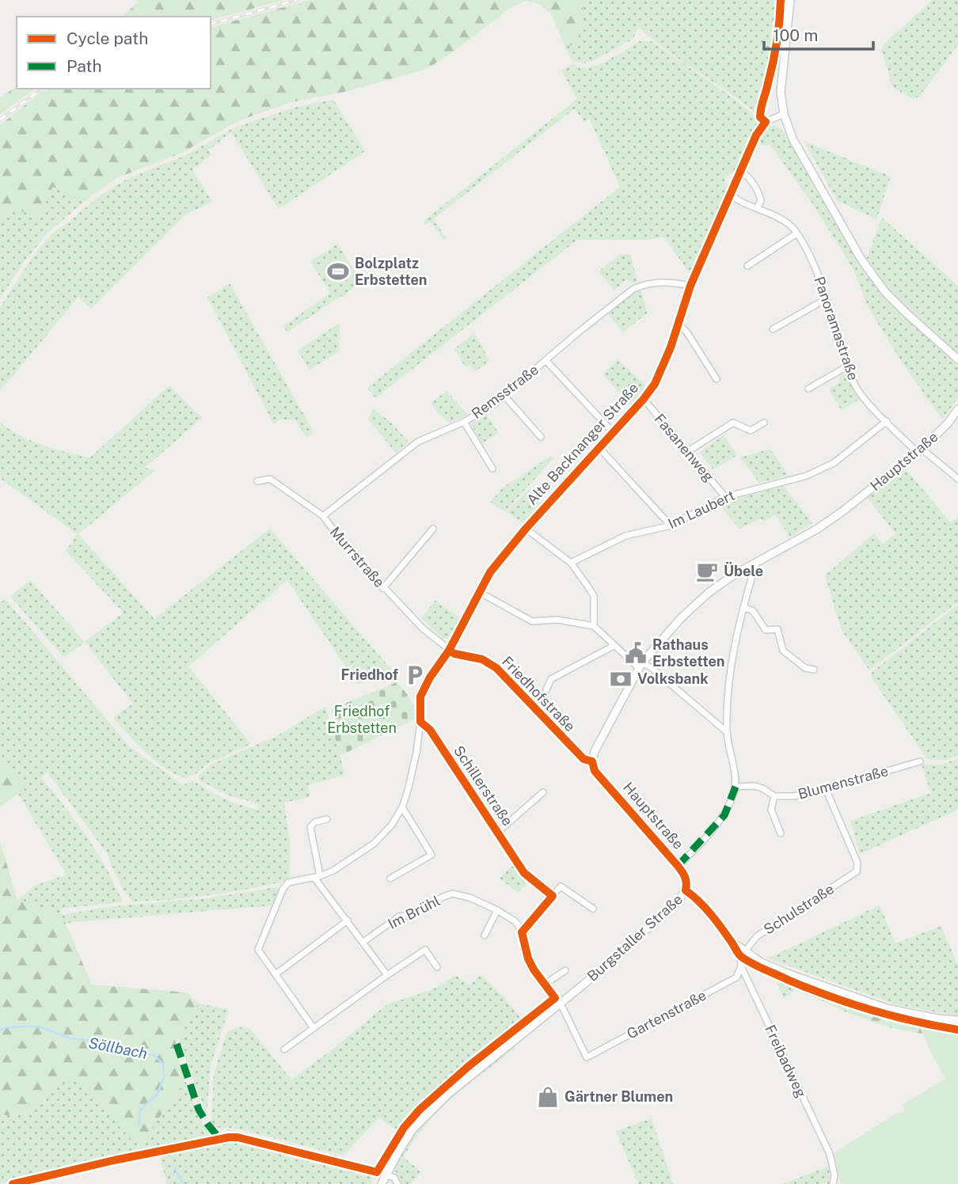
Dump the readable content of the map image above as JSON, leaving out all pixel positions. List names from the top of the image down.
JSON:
{
  "streets": {
    "street": [
      "Panoramastraße",
      "Remsstraße",
      "Alte Backnanger Straße",
      "Fasanenweg",
      "Hauptstraße",
      "Im Laubert",
      "Murrstraße",
      "Friedhofstraße",
      "Blumenstraße",
      "Schillerstraße",
      "Schulstraße",
      "Im Brühl",
      "Burgstaller Straße",
      "Gartenstraße",
      "Freibadweg"
    ]
  },
  "crossings": [
    ["Panoramastraße", "Alte Backnanger Straße"],
    ["Panoramastraße", "Hauptstraße"],
    ["Panoramastraße", "Im Laubert"],
    ["Remsstraße", "Alte Backnanger Straße"],
    ["Remsstraße", "Murrstraße"],
    ["Alte Backnanger Straße", "Fasanenweg"],
    ["Alte Backnanger Straße", "Murrstraße"],
    ["Alte Backnanger Straße", "Friedhofstraße"],
    ["Fasanenweg", "Im Laubert"],
    ["Hauptstraße", "Friedhofstraße"],
    ["Hauptstraße", "Burgstaller Straße"],
    ["Murrstraße", "Friedhofstraße"],
    ["Blumenstraße", "Schulstraße"],
    ["Burgstaller Straße", "Gartenstraße"],
    ["Gartenstraße", "Freibadweg"]
  ],
  "water": ["Söllbach"],
  "parks": ["Friedhof Erbstetten"],
  "places": {
    "sports": ["Bolzplatz Erbstetten"],
    "cafe": ["Übele"],
    "public building": ["Rathaus Erbstetten"],
    "parking": ["Friedhof"],
    "bank": ["Volksbank"],
    "shop": ["Gärtner Blumen"]
  },
  "legend": ["Cycle path", "Path"],
  "scale_bar": "100 m"
}
